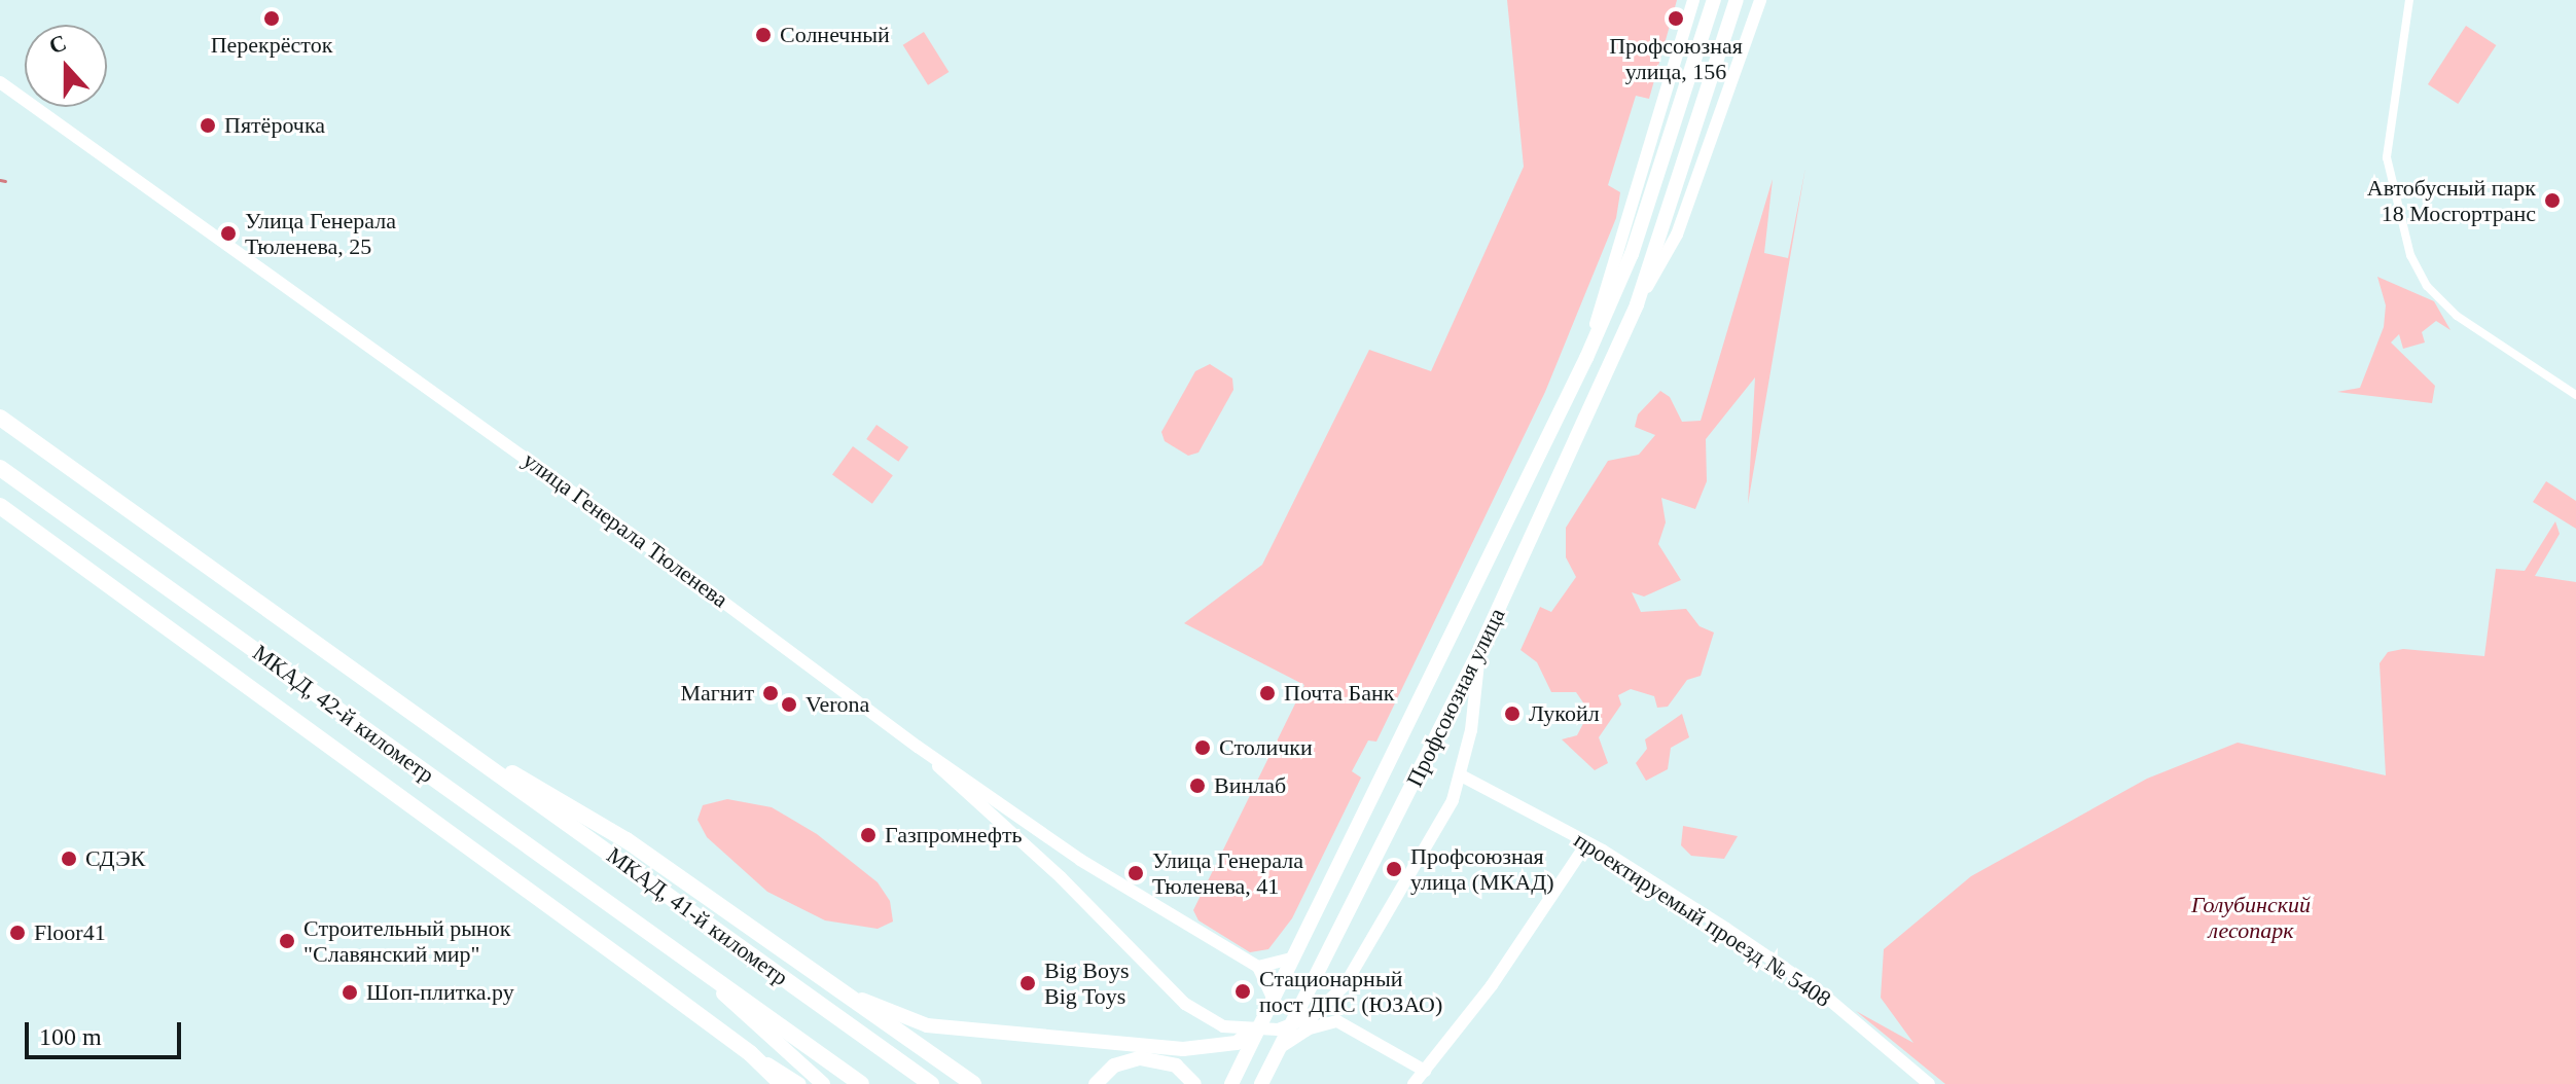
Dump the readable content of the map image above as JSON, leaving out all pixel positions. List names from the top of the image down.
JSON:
{
  "streets": {
    "highway": ["МКАД, 42-й километр", "МКАД, 41-й километр"],
    "main road": ["Профсоюзная улица"],
    "street": ["улица Генерала Тюленева", "проектируемый проезд № 5408"]
  },
  "crossings": [
    ["МКАД, 42-й километр", "МКАД, 41-й километр"]
  ],
  "parks": ["Голубинский лесопарк"],
  "places": [
    "Перекрёсток",
    "Профсоюзная улица, 156",
    "Солнечный",
    "Пятёрочка",
    "Автобусный парк 18 Мосгортранс",
    "Улица Генерала Тюленева, 25",
    "Магнит",
    "Почта Банк",
    "Verona",
    "Лукойл",
    "Столички",
    "Винлаб",
    "Газпромнефть",
    "СДЭК",
    "Профсоюзная улица (МКАД)",
    "Улица Генерала Тюленева, 41",
    "Floor41",
    "Строительный рынок \"Славянский мир\"",
    "Big Boys Big Toys",
    "Стационарный пост ДПС (ЮЗАО)",
    "Шоп-плитка.ру"
  ],
  "scale_bar": "100 m",
  "north": "top"
}
